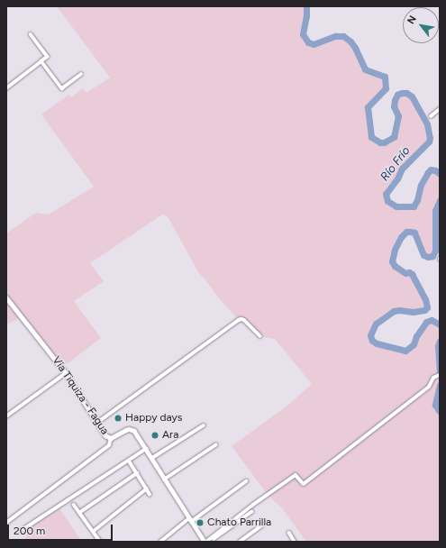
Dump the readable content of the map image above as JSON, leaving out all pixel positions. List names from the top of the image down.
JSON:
{
  "streets": {
    "street": ["Vía Tiquiza - Fagua"]
  },
  "water": ["Río Frío"],
  "places": ["Happy days", "Ara", "Chato Parrilla"],
  "scale_bar": "200 m",
  "north": "top left"
}
